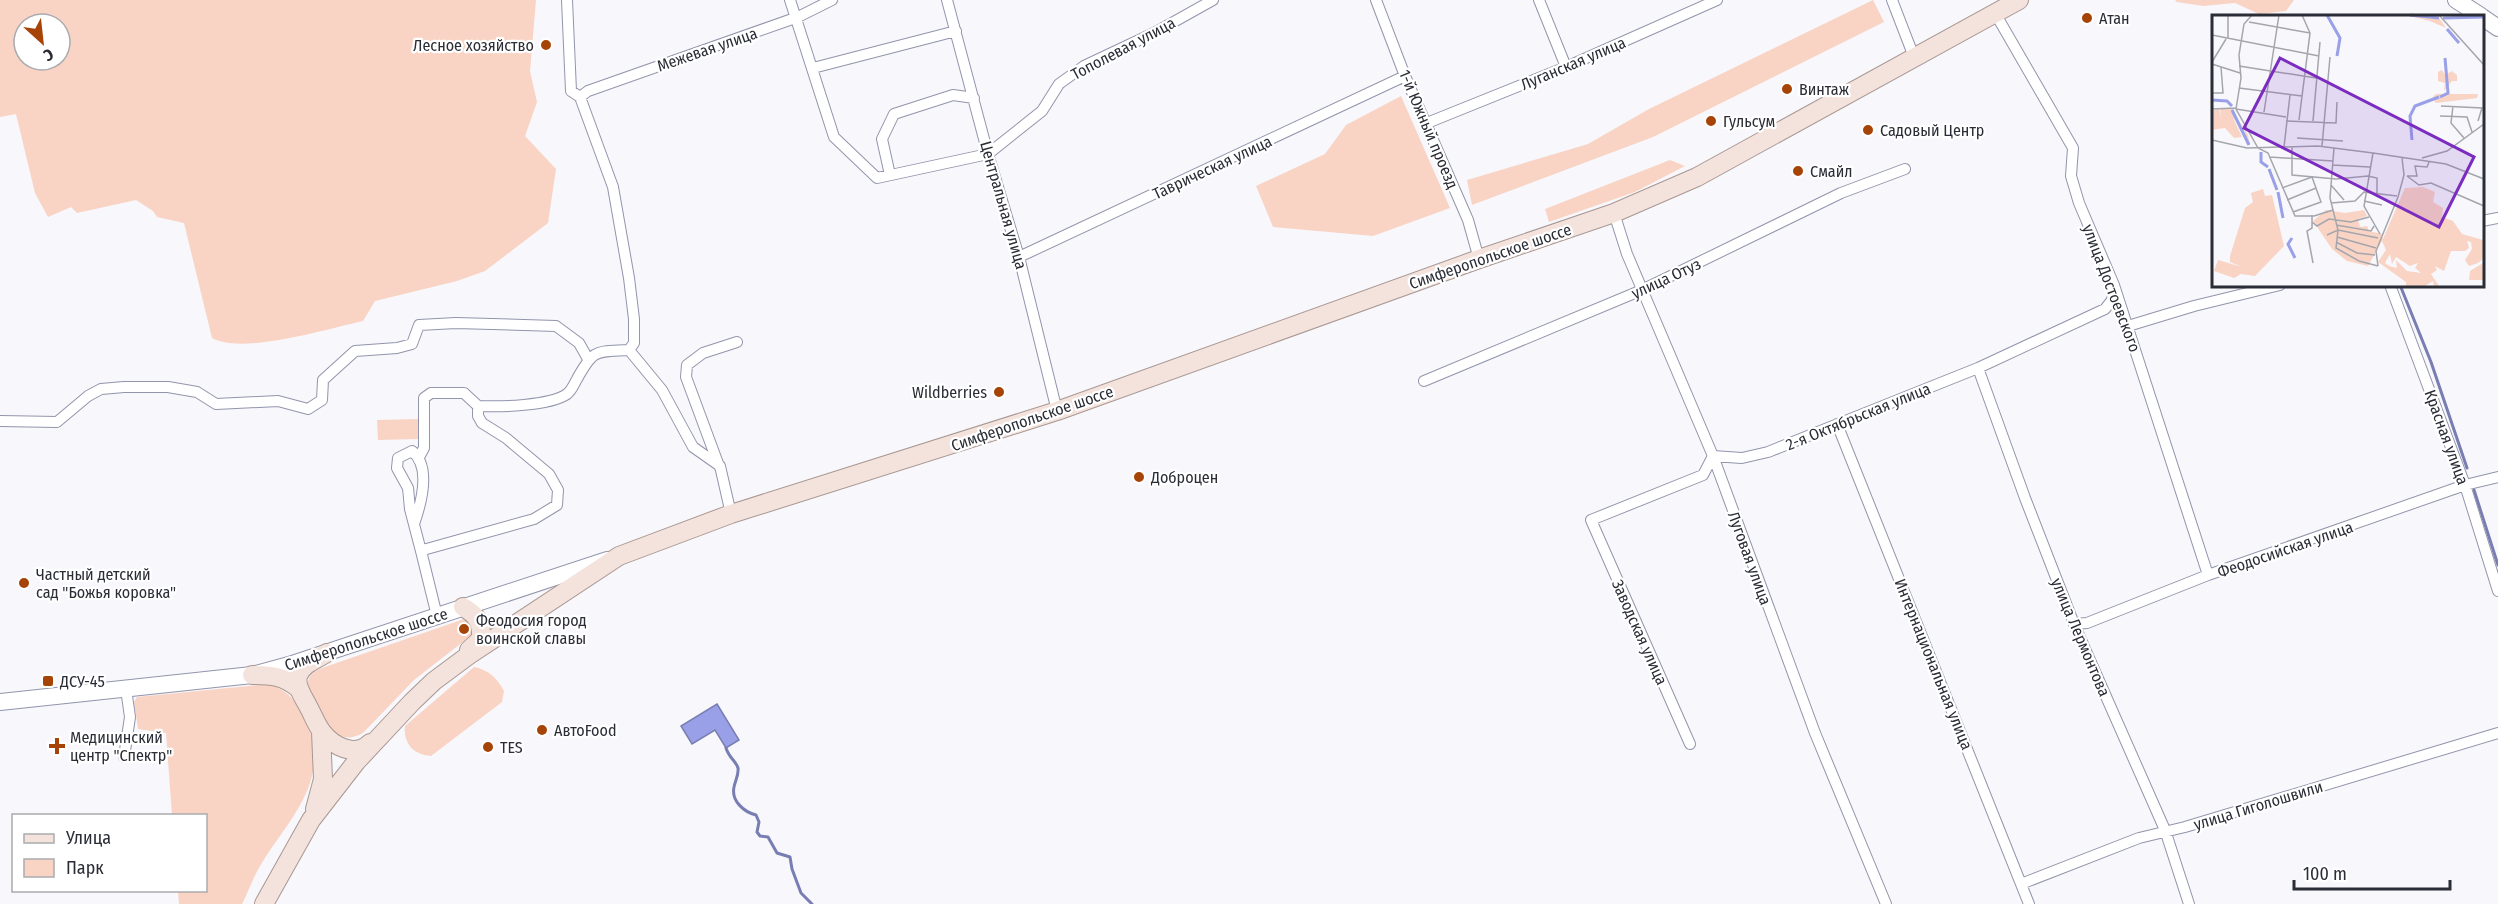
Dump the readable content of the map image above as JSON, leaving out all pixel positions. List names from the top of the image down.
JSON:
{
  "streets": {
    "main road": ["Симферопольское шоссе"],
    "street": [
      "Тополевая улица",
      "Межевая улица",
      "Луганская улица",
      "1-й Южный проезд",
      "Таврическая улица",
      "Центральная улица",
      "улица Отуз",
      "улица Достоевского",
      "2-я Октябрьская улица",
      "Красная улица",
      "Феодосийская улица",
      "Луговая улица",
      "Заводская улица",
      "улица Лермонтова",
      "Интернациональная улица",
      "улица Гиголошвили"
    ]
  },
  "crossings": [
    ["Тополевая улица", "Центральная улица"],
    ["Луганская улица", "1-й Южный проезд"],
    ["1-й Южный проезд", "Таврическая улица"],
    ["1-й Южный проезд", "Симферопольское шоссе"],
    ["Таврическая улица", "Центральная улица"],
    ["Центральная улица", "Симферопольское шоссе"],
    ["Симферопольское шоссе", "улица Достоевского"],
    ["Симферопольское шоссе", "Луговая улица"],
    ["улица Отуз", "Луговая улица"],
    ["улица Достоевского", "2-я Октябрьская улица"],
    ["улица Достоевского", "Феодосийская улица"],
    ["2-я Октябрьская улица", "Луговая улица"],
    ["2-я Октябрьская улица", "Заводская улица"],
    ["2-я Октябрьская улица", "улица Лермонтова"],
    ["2-я Октябрьская улица", "Интернациональная улица"],
    ["Красная улица", "Феодосийская улица"],
    ["Феодосийская улица", "улица Лермонтова"],
    ["Луговая улица", "Заводская улица"],
    ["улица Лермонтова", "улица Гиголошвили"],
    ["Интернациональная улица", "улица Гиголошвили"]
  ],
  "places": {
    "other": [
      "Атан",
      "Лесное хозяйство",
      "Винтаж",
      "Гульсум",
      "Садовый Центр",
      "Смайл",
      "Wildberries",
      "Доброцен",
      "Частный детский сад \"Божья коровка\"",
      "Феодосия город воинской славы",
      "АвтоFood",
      "TES"
    ],
    "transit": ["ДСУ-45"],
    "health": ["Медицинский центр \"Спектр\""]
  },
  "legend": ["Улица", "Парк"],
  "scale_bar": "100 m",
  "north": "bottom right"
}
